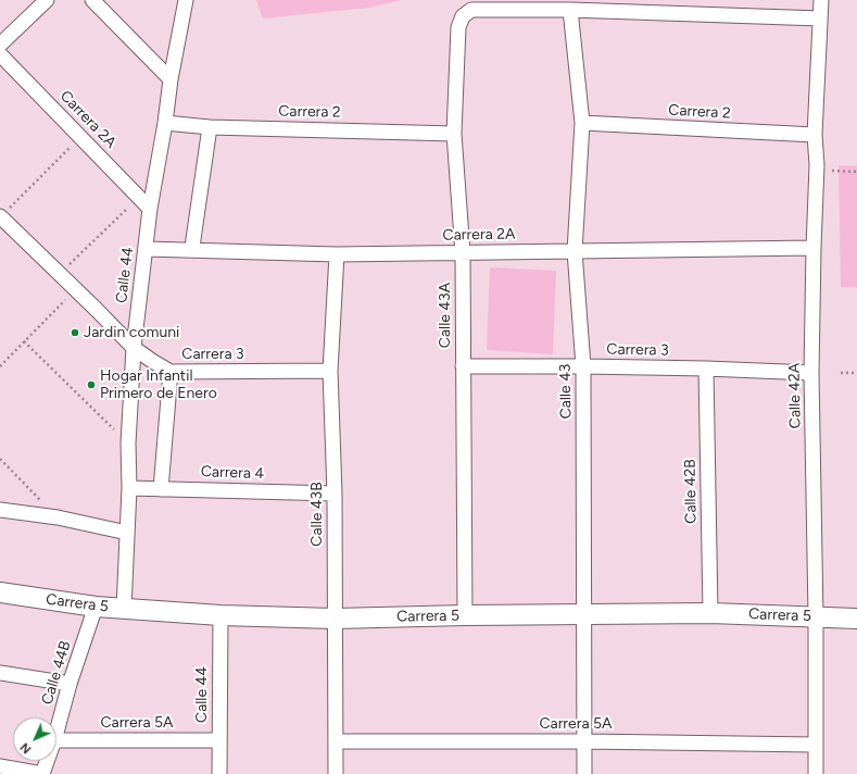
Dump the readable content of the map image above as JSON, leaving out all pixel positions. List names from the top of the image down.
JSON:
{
  "streets": {
    "street": [
      "Carrera 2",
      "Carrera 2A",
      "Calle 44",
      "Calle 43A",
      "Carrera 3",
      "Calle 43",
      "Calle 42A",
      "Carrera 4",
      "Calle 42B",
      "Calle 43B",
      "Carrera 5",
      "Calle 44B",
      "Carrera 5A"
    ]
  },
  "crossings": [
    ["Carrera 2", "Calle 44"],
    ["Carrera 2", "Calle 43A"],
    ["Carrera 2", "Calle 43"],
    ["Carrera 2", "Calle 42A"],
    ["Carrera 2A", "Calle 44"],
    ["Carrera 2A", "Calle 43A"],
    ["Carrera 2A", "Calle 43"],
    ["Carrera 2A", "Calle 42A"],
    ["Carrera 2A", "Calle 43B"],
    ["Calle 44", "Carrera 3"],
    ["Calle 44", "Carrera 4"],
    ["Calle 44", "Carrera 5"],
    ["Calle 44", "Carrera 5A"],
    ["Calle 43A", "Carrera 3"],
    ["Calle 43A", "Calle 43"],
    ["Calle 43A", "Carrera 5"],
    ["Carrera 3", "Calle 43"],
    ["Carrera 3", "Calle 42A"],
    ["Carrera 3", "Calle 42B"],
    ["Carrera 3", "Calle 43B"],
    ["Calle 43", "Carrera 5"],
    ["Calle 43", "Carrera 5A"],
    ["Calle 42A", "Carrera 5"],
    ["Calle 42A", "Carrera 5A"],
    ["Carrera 4", "Calle 43B"],
    ["Calle 42B", "Carrera 5"],
    ["Calle 43B", "Carrera 5"],
    ["Calle 43B", "Carrera 5A"],
    ["Carrera 5", "Calle 44B"]
  ],
  "places": ["Jardin comuni", "Hogar Infantil Primero de Enero"],
  "north": "bottom left"
}
